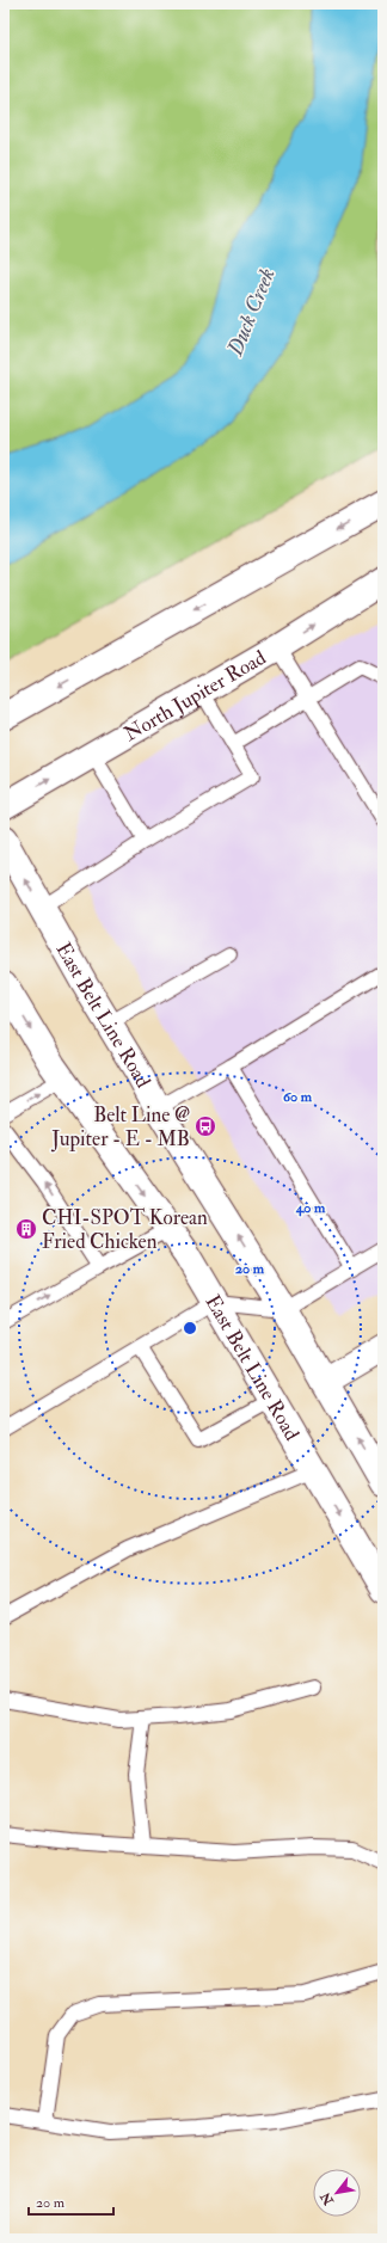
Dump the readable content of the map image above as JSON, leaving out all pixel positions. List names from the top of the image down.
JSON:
{
  "streets": {
    "main road": ["North Jupiter Road", "East Belt Line Road"]
  },
  "water": ["Duck Creek"],
  "places": {
    "bus stop": ["Belt Line @ Jupiter - E - MB"],
    "building": ["CHI-SPOT Korean Fried Chicken"]
  },
  "scale_bar": "20 m",
  "north": "bottom left",
  "rings": ["60 m", "40 m", "20 m"]
}
